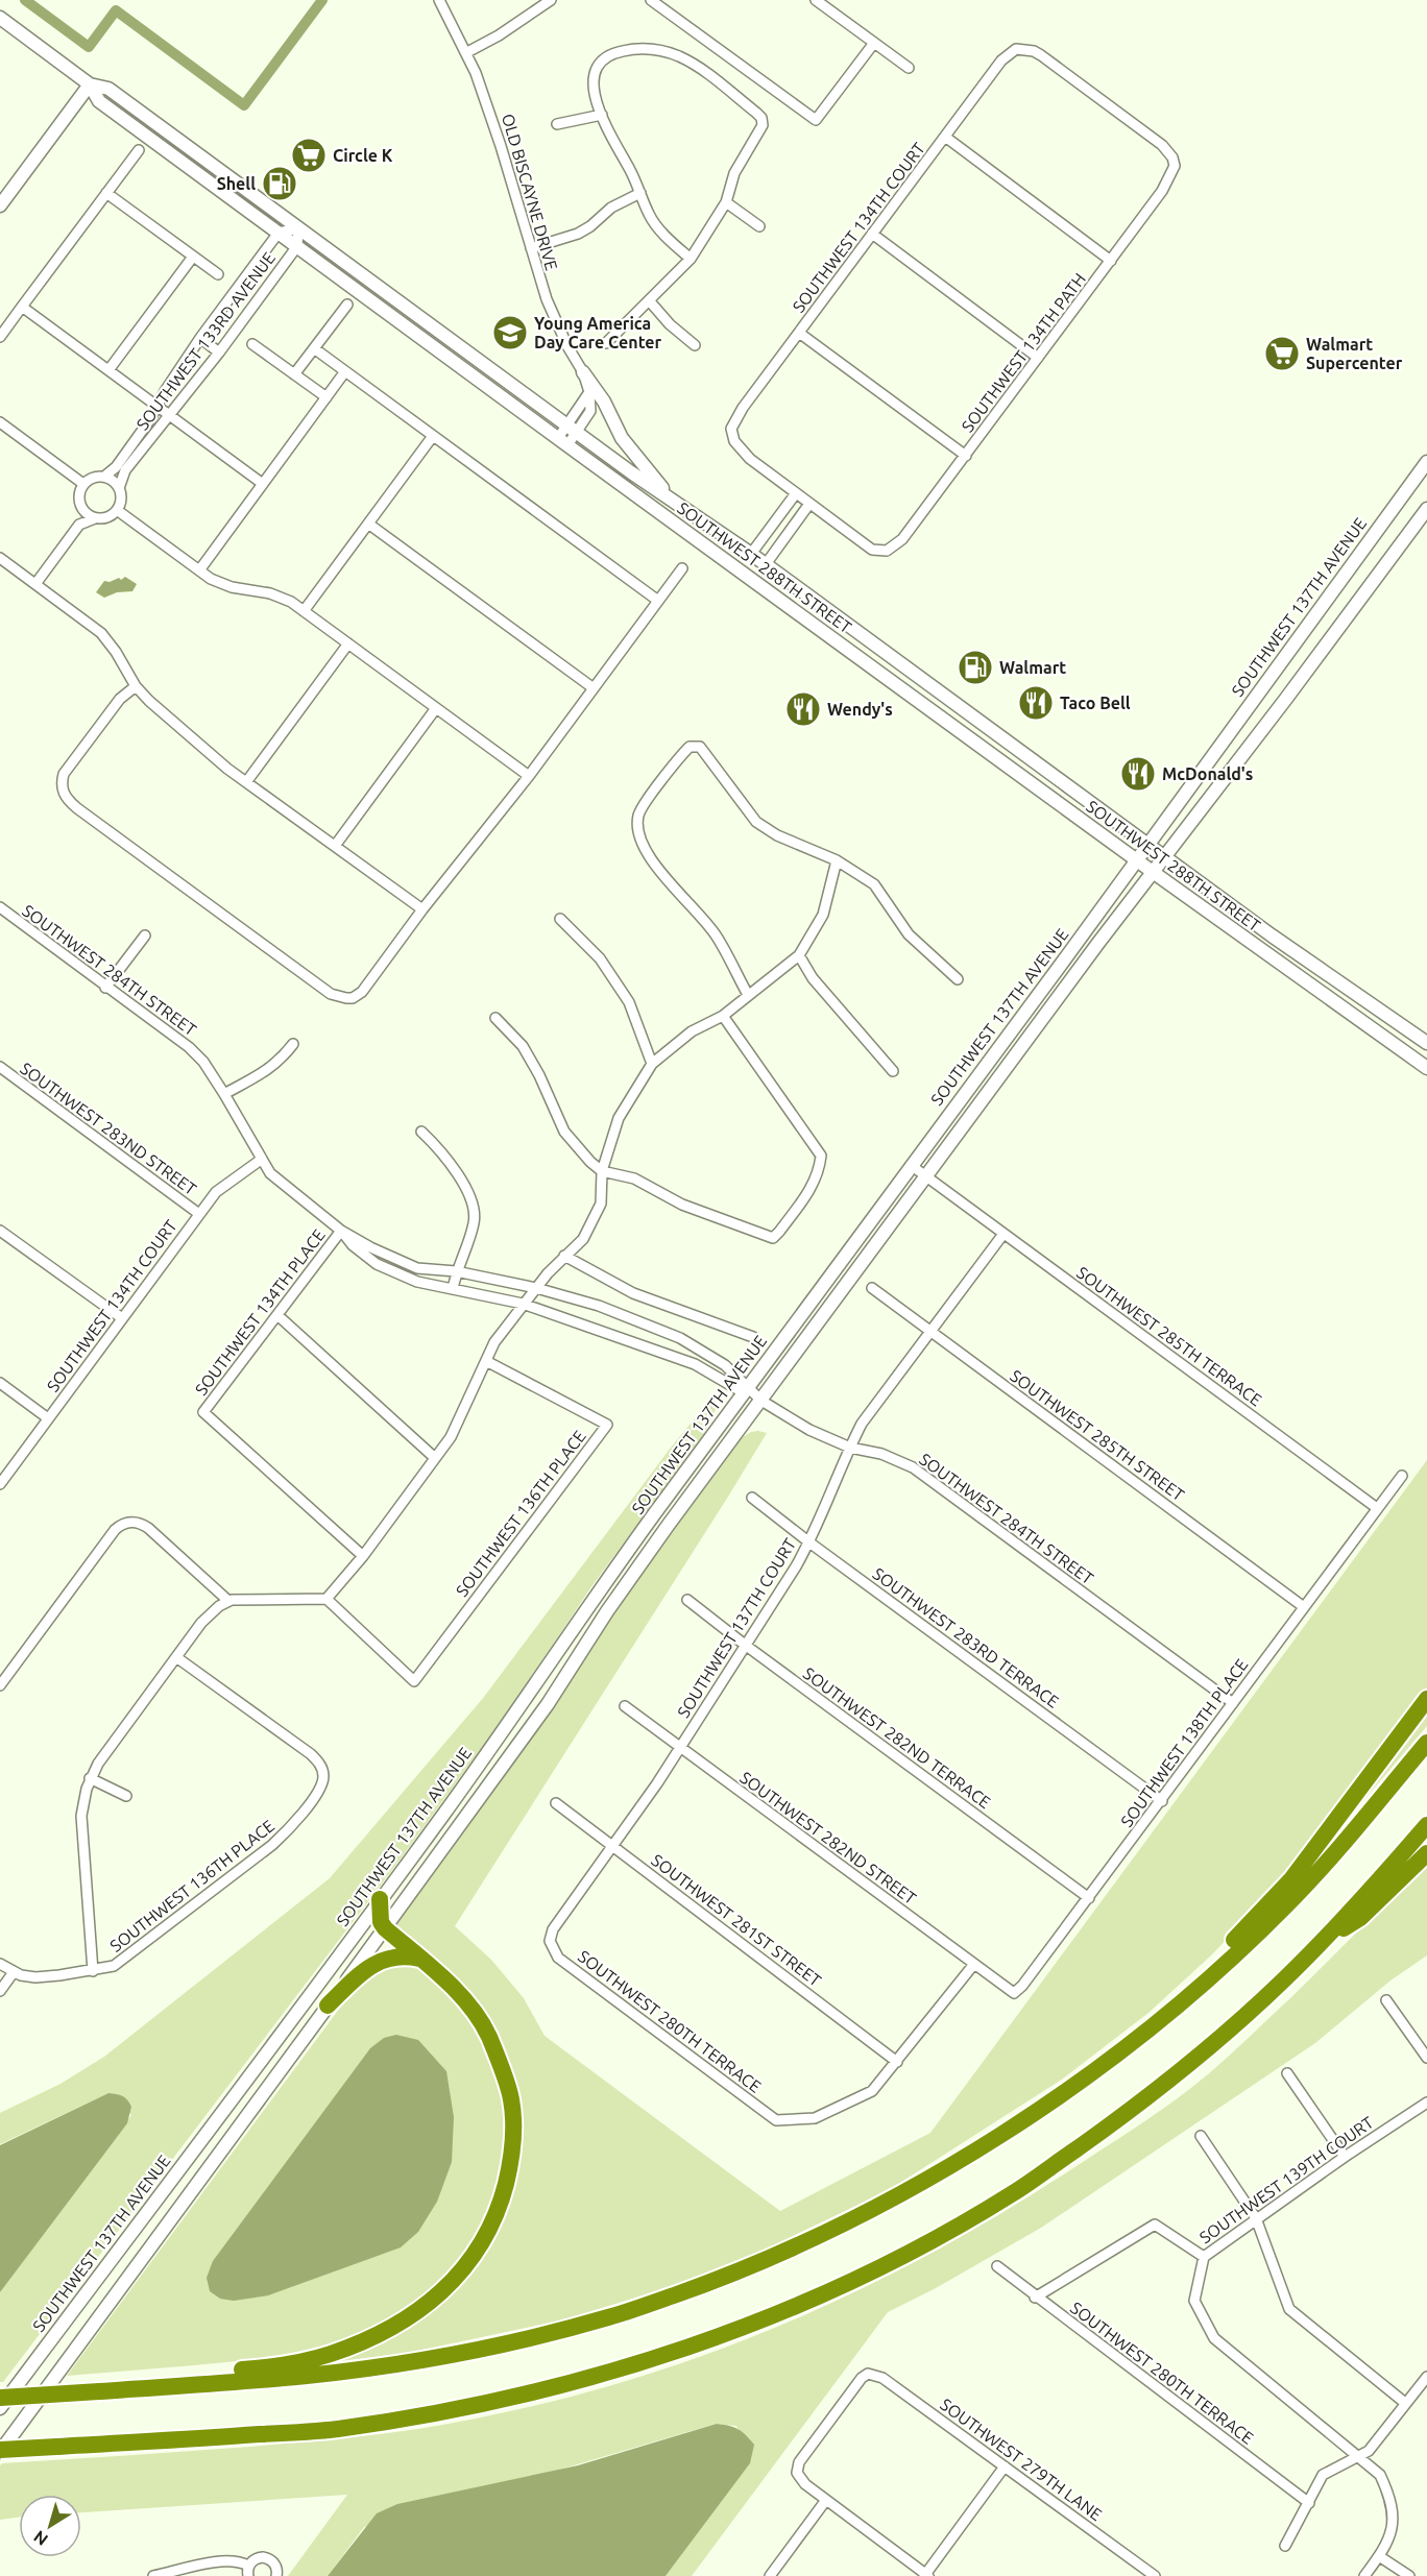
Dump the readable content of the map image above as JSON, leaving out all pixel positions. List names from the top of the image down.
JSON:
{
  "streets": {
    "main road": ["SOUTHWEST 288TH STREET", "SOUTHWEST 137TH AVENUE"],
    "street": [
      "OLD BISCAYNE DRIVE",
      "SOUTHWEST 134TH COURT",
      "SOUTHWEST 133RD AVENUE",
      "SOUTHWEST 134TH PATH",
      "SOUTHWEST 284TH STREET",
      "SOUTHWEST 283ND STREET",
      "SOUTHWEST 134TH PLACE",
      "SOUTHWEST 285TH TERRACE",
      "SOUTHWEST 285TH STREET",
      "SOUTHWEST 136TH PLACE",
      "SOUTHWEST 137TH COURT",
      "SOUTHWEST 283RD TERRACE",
      "SOUTHWEST 282ND TERRACE",
      "SOUTHWEST 138TH PLACE",
      "SOUTHWEST 282ND STREET",
      "SOUTHWEST 281ST STREET",
      "SOUTHWEST 280TH TERRACE",
      "SOUTHWEST 139TH COURT",
      "SOUTHWEST 279TH LANE"
    ]
  },
  "crossings": [
    ["OLD BISCAYNE DRIVE", "SOUTHWEST 288TH STREET"],
    ["SOUTHWEST 134TH COURT", "SOUTHWEST 134TH PATH"],
    ["SOUTHWEST 134TH COURT", "SOUTHWEST 284TH STREET"],
    ["SOUTHWEST 134TH COURT", "SOUTHWEST 283ND STREET"],
    ["SOUTHWEST 133RD AVENUE", "SOUTHWEST 288TH STREET"],
    ["SOUTHWEST 288TH STREET", "SOUTHWEST 137TH AVENUE"],
    ["SOUTHWEST 137TH AVENUE", "SOUTHWEST 284TH STREET"],
    ["SOUTHWEST 137TH AVENUE", "SOUTHWEST 285TH TERRACE"],
    ["SOUTHWEST 284TH STREET", "SOUTHWEST 134TH PLACE"],
    ["SOUTHWEST 284TH STREET", "SOUTHWEST 137TH COURT"],
    ["SOUTHWEST 284TH STREET", "SOUTHWEST 138TH PLACE"],
    ["SOUTHWEST 285TH TERRACE", "SOUTHWEST 137TH COURT"],
    ["SOUTHWEST 285TH TERRACE", "SOUTHWEST 138TH PLACE"],
    ["SOUTHWEST 285TH STREET", "SOUTHWEST 137TH COURT"],
    ["SOUTHWEST 285TH STREET", "SOUTHWEST 138TH PLACE"],
    ["SOUTHWEST 137TH COURT", "SOUTHWEST 283RD TERRACE"],
    ["SOUTHWEST 137TH COURT", "SOUTHWEST 282ND TERRACE"],
    ["SOUTHWEST 137TH COURT", "SOUTHWEST 282ND STREET"],
    ["SOUTHWEST 137TH COURT", "SOUTHWEST 281ST STREET"],
    ["SOUTHWEST 137TH COURT", "SOUTHWEST 280TH TERRACE"],
    ["SOUTHWEST 283RD TERRACE", "SOUTHWEST 138TH PLACE"],
    ["SOUTHWEST 282ND TERRACE", "SOUTHWEST 138TH PLACE"],
    ["SOUTHWEST 138TH PLACE", "SOUTHWEST 282ND STREET"],
    ["SOUTHWEST 281ST STREET", "SOUTHWEST 280TH TERRACE"],
    ["SOUTHWEST 280TH TERRACE", "SOUTHWEST 139TH COURT"]
  ],
  "places": {
    "supermarket": ["Circle K", "Walmart Supercenter"],
    "fuel station": ["Shell", "Walmart"],
    "school or university": ["Young America Day Care Center"],
    "restaurant": ["Taco Bell", "Wendy's", "McDonald's"]
  },
  "north": "bottom left"
}
